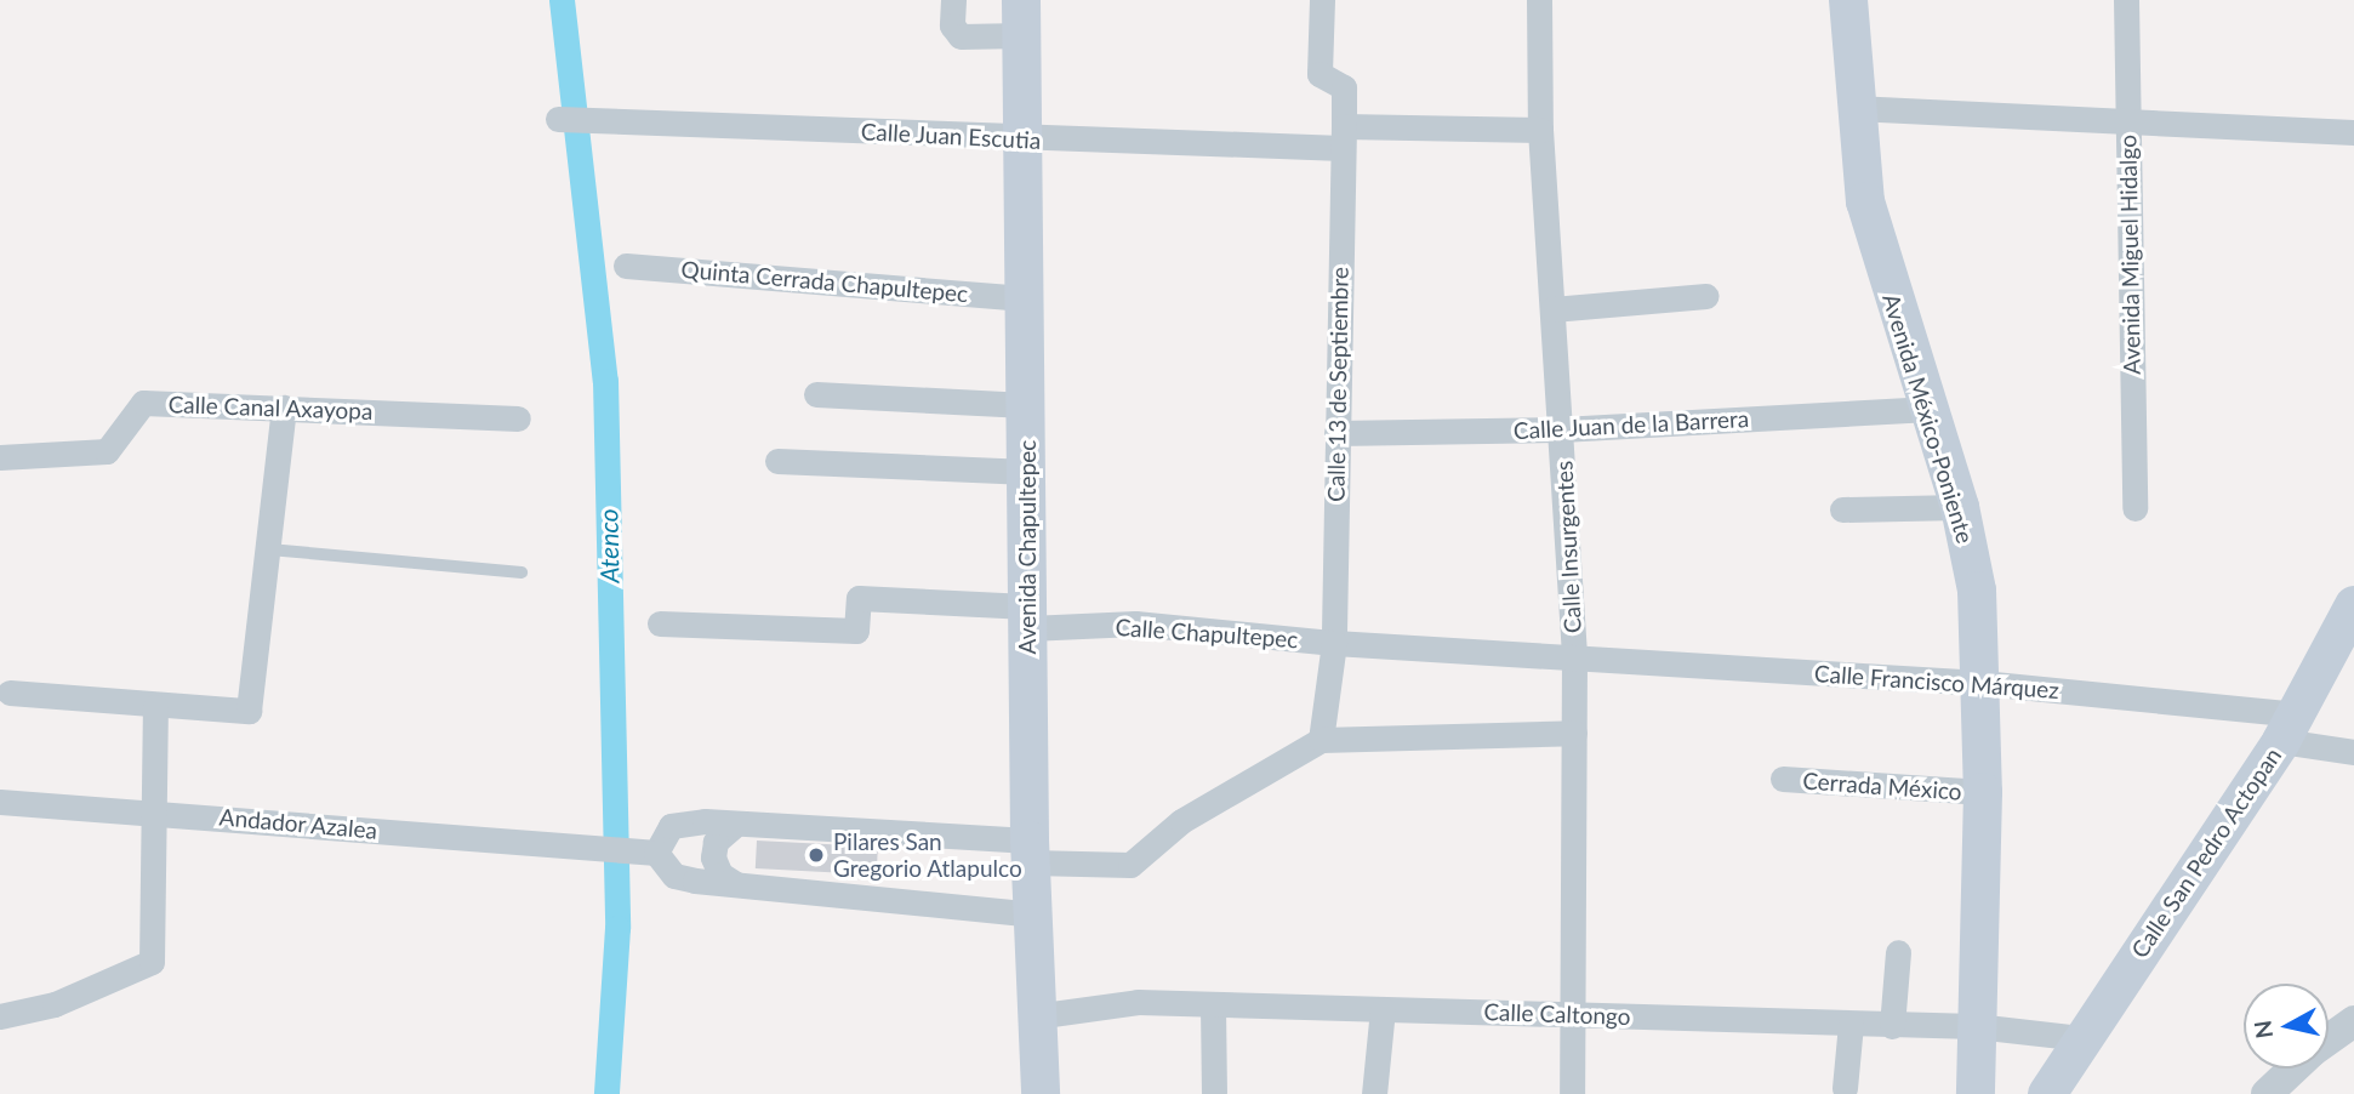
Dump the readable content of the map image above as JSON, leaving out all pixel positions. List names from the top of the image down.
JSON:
{
  "streets": {
    "main road": ["Avenida México-Poniente", "Avenida Chapultepec", "Calle San Pedro Actopan"],
    "street": [
      "Calle Juan Escutia",
      "Avenida Miguel Hidalgo",
      "Quinta Cerrada Chapultepec",
      "Calle 13 de Septiembre",
      "Calle Canal Axayopa",
      "Calle Juan de la Barrera",
      "Calle Insurgentes",
      "Calle Chapultepec",
      "Calle Francisco Márquez",
      "Cerrada México",
      "Andador Azalea",
      "Calle Caltongo"
    ]
  },
  "crossings": [
    ["Calle Juan Escutia", "Calle 13 de Septiembre"],
    ["Calle Juan Escutia", "Avenida Chapultepec"],
    ["Quinta Cerrada Chapultepec", "Avenida Chapultepec"],
    ["Calle 13 de Septiembre", "Calle Juan de la Barrera"],
    ["Calle 13 de Septiembre", "Calle Chapultepec"],
    ["Avenida México-Poniente", "Calle Juan de la Barrera"],
    ["Avenida México-Poniente", "Calle Francisco Márquez"],
    ["Avenida México-Poniente", "Cerrada México"],
    ["Avenida México-Poniente", "Calle Caltongo"],
    ["Calle Juan de la Barrera", "Calle Insurgentes"],
    ["Avenida Chapultepec", "Calle Chapultepec"],
    ["Avenida Chapultepec", "Calle Caltongo"],
    ["Calle Insurgentes", "Calle Francisco Márquez"],
    ["Calle Insurgentes", "Calle Caltongo"],
    ["Calle Francisco Márquez", "Calle San Pedro Actopan"],
    ["Calle San Pedro Actopan", "Calle Caltongo"]
  ],
  "water": ["Atenco"],
  "places": ["Pilares San Gregorio Atlapulco"],
  "north": "left"
}
